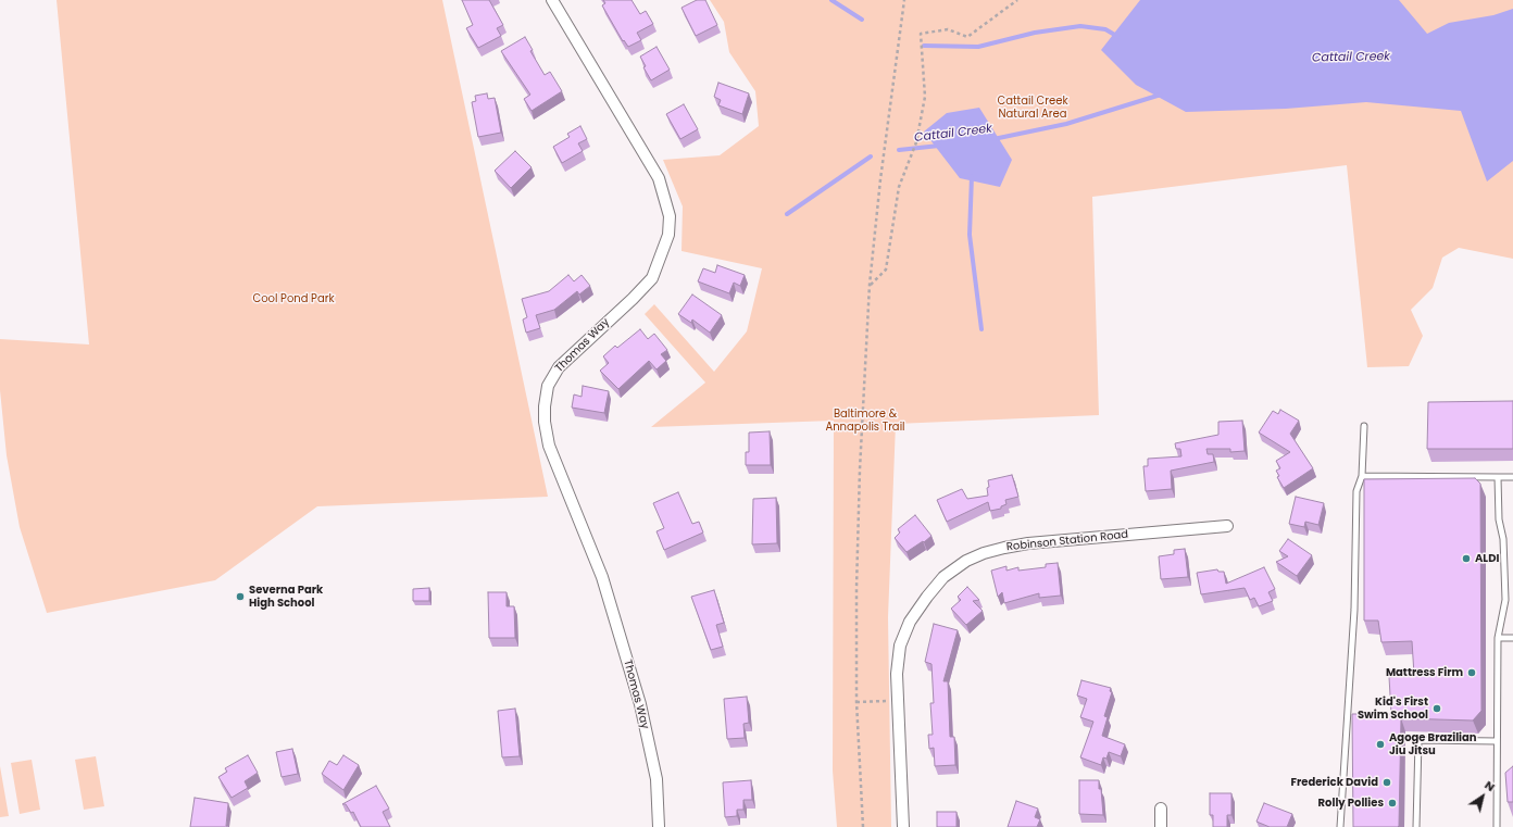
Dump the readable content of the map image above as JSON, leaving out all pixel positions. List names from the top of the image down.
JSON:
{
  "streets": {
    "street": ["Thomas Way", "Robinson Station Road"]
  },
  "water": ["Cattail Creek"],
  "parks": ["Cattail Creek Natural Area", "Cool Pond Park", "Baltimore & Annapolis Trail"],
  "places": [
    "ALDI",
    "Severna Park High School",
    "Mattress Firm",
    "Kid's First Swim School",
    "Agoge Brazilian Jiu Jitsu",
    "Frederick David",
    "Rolly Pollies"
  ],
  "north": "top right"
}
